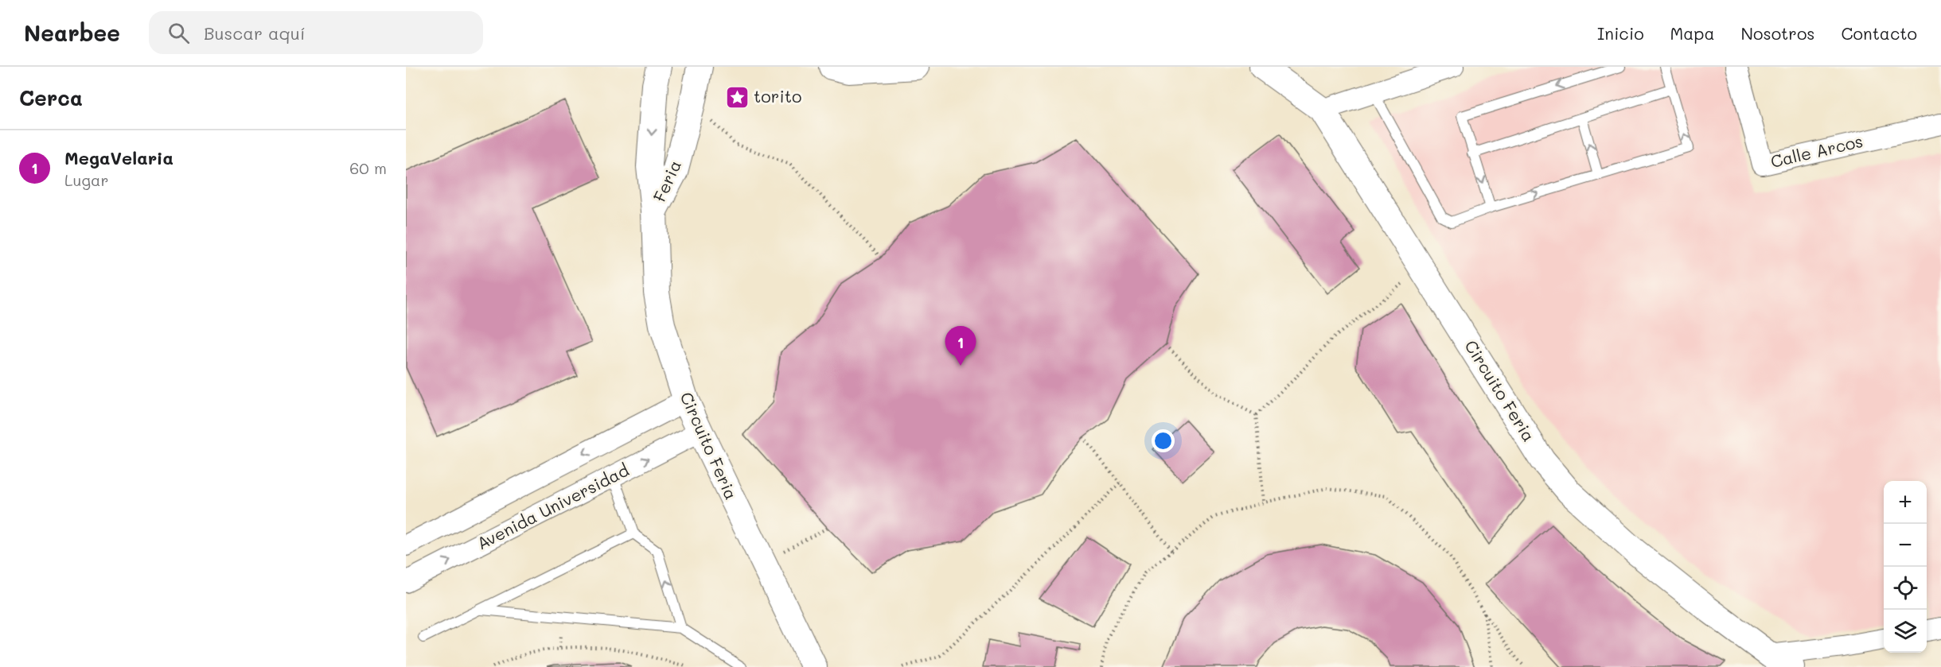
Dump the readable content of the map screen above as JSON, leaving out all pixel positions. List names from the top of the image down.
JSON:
{
  "streets": {
    "street": [
      "Calle Arcos",
      "Feria",
      "Circuito Feria",
      "Avenida Universidad"
    ]
  },
  "crossings": [
    ["Feria", "Circuito Feria"],
    ["Circuito Feria", "Avenida Universidad"]
  ],
  "places": {
    "place": ["torito"]
  },
  "page": {
    "header": "Nearbee",
    "search": "Buscar aquí",
    "nav": [
      "Inicio",
      "Mapa",
      "Nosotros",
      "Contacto"
    ],
    "heading": "Cerca",
    "list": [
      {
        "mark": "1",
        "name": "MegaVelaria",
        "note": "Lugar",
        "value": "60 m"
      }
    ],
    "pins": "1",
    "map_buttons": ["+", "−"]
  }
}
